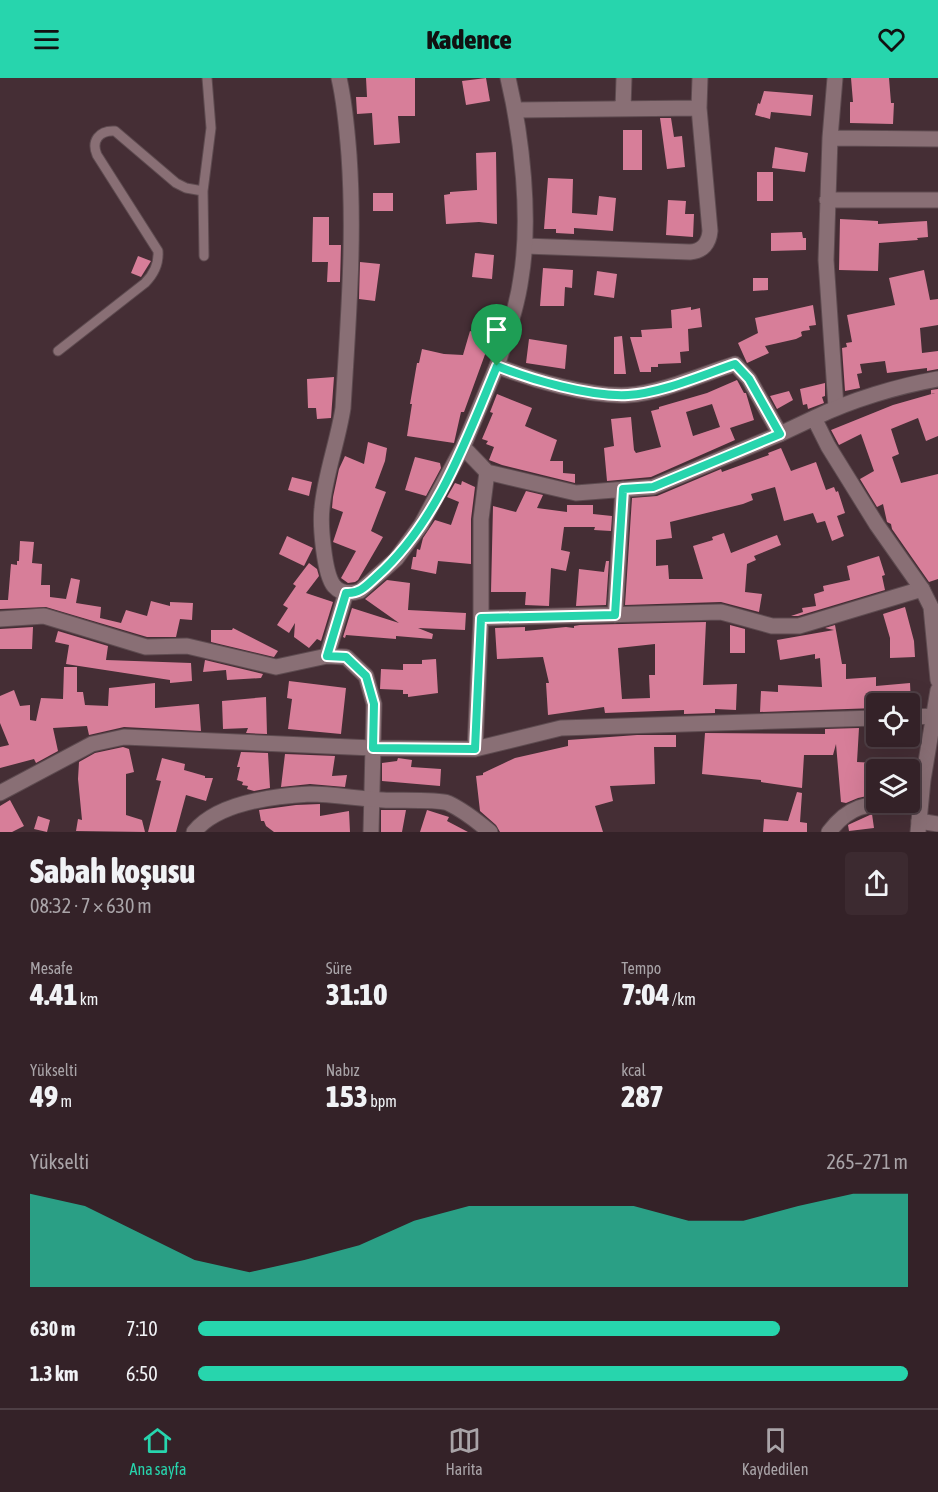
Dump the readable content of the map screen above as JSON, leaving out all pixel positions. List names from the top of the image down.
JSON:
{
  "page": {
    "header": "Kadence",
    "heading": ["Sabah koşusu", "08:32 · 7 × 630 m"],
    "stats": [
      ["Mesafe", "4.41 km"],
      ["Süre", "31:10"],
      ["Tempo", "7:04 /km"],
      ["Yükselti", "49 m"],
      ["Nabız", "153 bpm"],
      ["kcal", "287"]
    ],
    "chart": ["Yükselti", "265–271 m"],
    "list": [
      {
        "name": "630 m",
        "note": "7:10"
      },
      {
        "name": "1.3 km",
        "note": "6:50"
      }
    ],
    "tabs": ["Ana sayfa", "Harita", "Kaydedilen"]
  }
}
